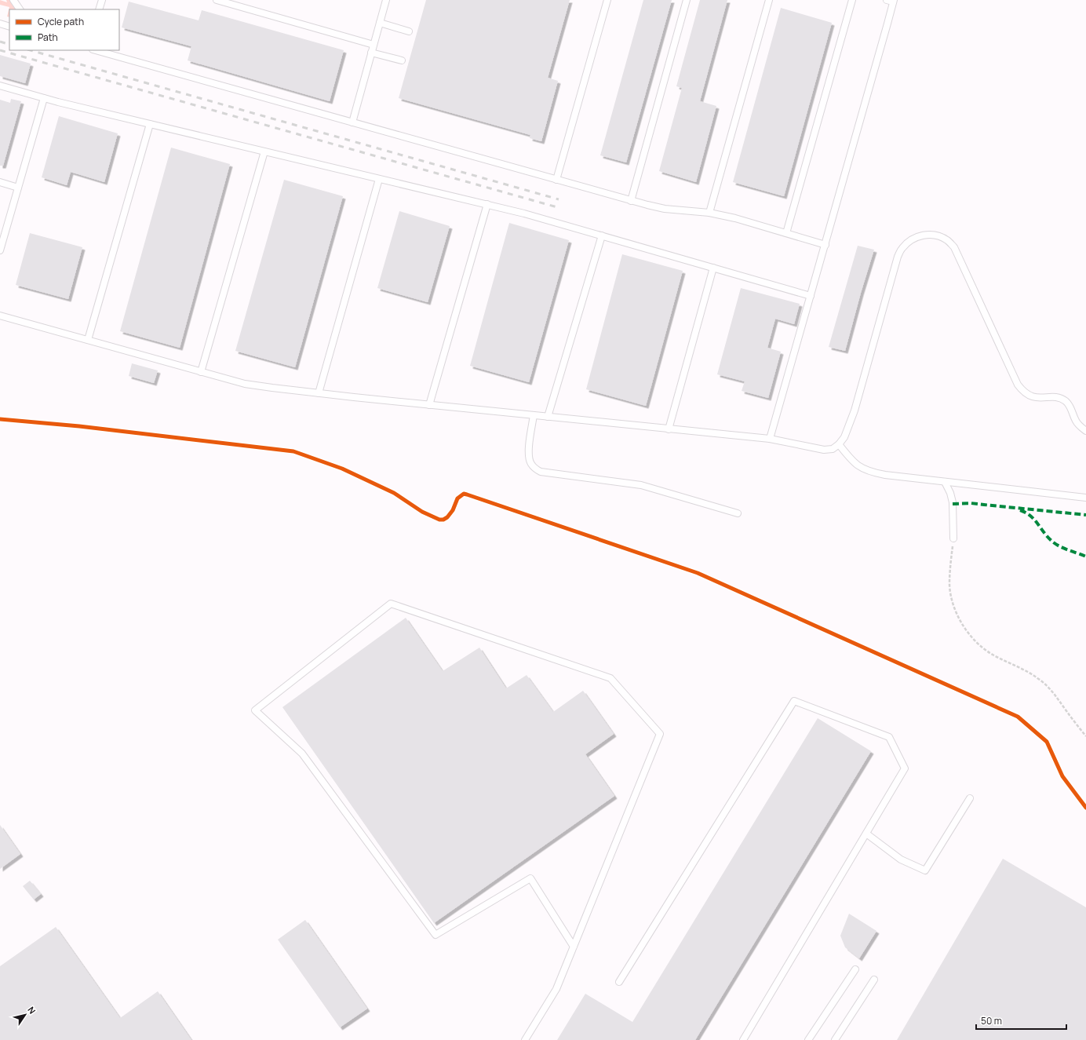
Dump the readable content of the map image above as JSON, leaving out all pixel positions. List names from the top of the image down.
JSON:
{
  "legend": ["Cycle path", "Path"],
  "scale_bar": "50 m",
  "north": "top right"
}
